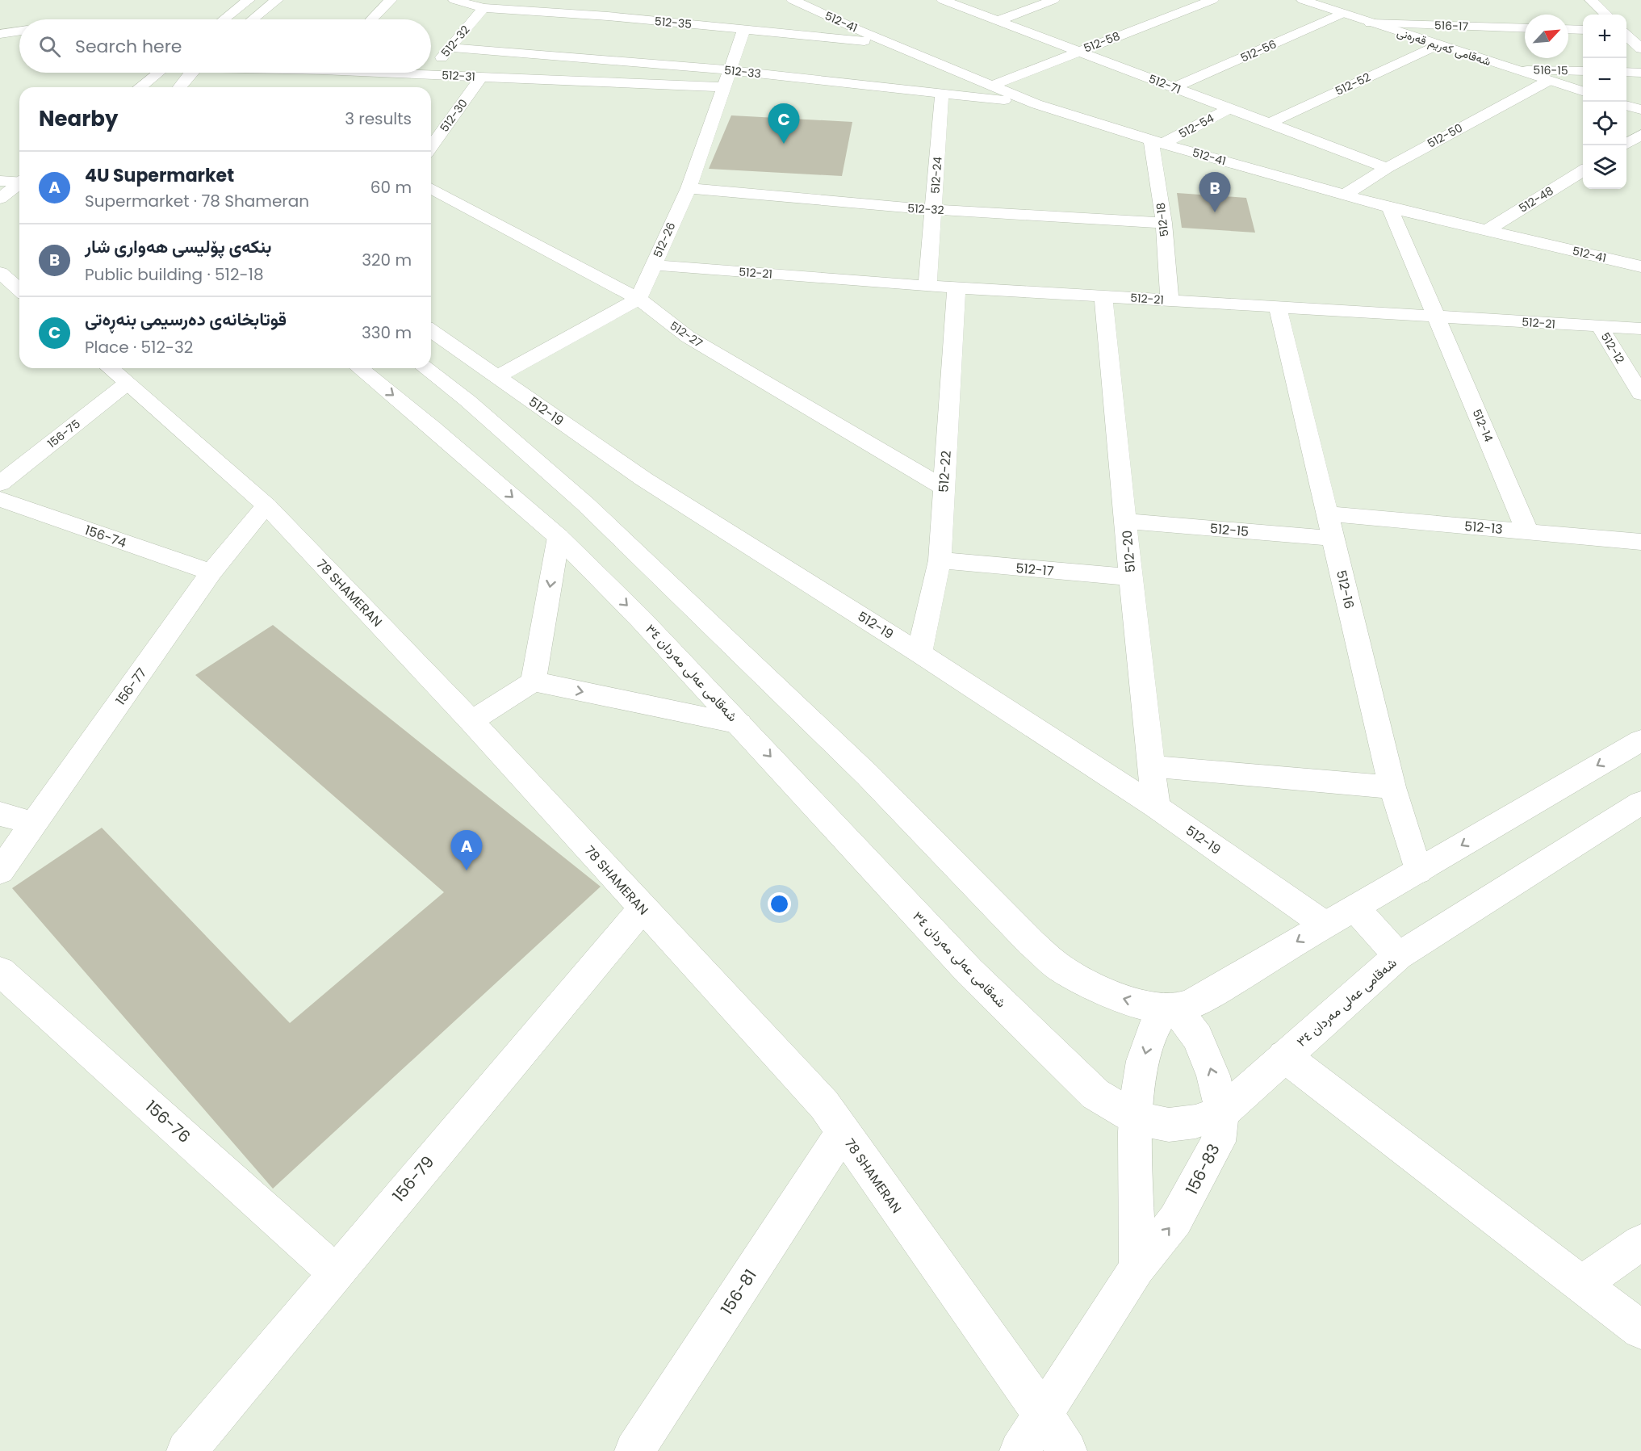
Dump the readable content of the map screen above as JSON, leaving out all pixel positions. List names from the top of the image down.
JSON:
{
  "streets": {
    "street": [
      "512-41",
      "512-35",
      "516-17",
      "512-32",
      "512-58",
      "شەقامی کەریم قەرەنی",
      "512-56",
      "516-15",
      "512-33",
      "512-31",
      "512-71",
      "512-52",
      "512-30",
      "512-54",
      "512-50",
      "512-24",
      "512-48",
      "512-18",
      "512-26",
      "512-21",
      "512-27",
      "512-12",
      "512-19",
      "512-14",
      "156-75",
      "512-22",
      "512-13",
      "512-15",
      "156-74",
      "512-20",
      "512-17",
      "512-16",
      "78 SHAMERAN",
      "شەقامی عەلی مەردان ٣٤",
      "156-77",
      "156-76",
      "156-83",
      "156-79",
      "156-81"
    ]
  },
  "crossings": [
    ["512-41", "512-35"],
    ["512-41", "512-58"],
    ["512-41", "512-33"],
    ["512-41", "512-54"],
    ["512-41", "512-50"],
    ["512-41", "512-48"],
    ["512-41", "512-18"],
    ["512-41", "512-14"],
    ["512-35", "512-32"],
    ["512-35", "512-26"],
    ["516-17", "شەقامی کەریم قەرەنی"],
    ["512-32", "512-33"],
    ["512-32", "512-24"],
    ["512-32", "512-18"],
    ["512-32", "512-26"],
    ["512-58", "512-71"],
    ["شەقامی کەریم قەرەنی", "512-56"],
    ["شەقامی کەریم قەرەنی", "516-15"],
    ["شەقامی کەریم قەرەنی", "512-52"],
    ["شەقامی کەریم قەرەنی", "512-50"],
    ["512-56", "512-71"],
    ["512-33", "512-24"],
    ["512-33", "512-26"],
    ["512-31", "512-30"],
    ["512-31", "512-26"],
    ["512-71", "512-52"],
    ["512-71", "512-54"],
    ["512-71", "512-50"],
    ["512-54", "512-18"],
    ["512-24", "512-21"],
    ["512-18", "512-21"],
    ["512-26", "512-21"],
    ["512-26", "512-27"],
    ["512-21", "512-12"],
    ["512-21", "512-14"],
    ["512-21", "512-22"],
    ["512-21", "512-20"],
    ["512-21", "512-16"],
    ["512-27", "512-22"],
    ["512-19", "512-22"],
    ["512-19", "512-20"],
    ["512-14", "512-13"],
    ["156-75", "78 SHAMERAN"],
    ["512-22", "512-17"],
    ["512-13", "512-16"],
    ["512-15", "512-20"],
    ["512-15", "512-16"],
    ["156-74", "156-77"],
    ["512-20", "512-17"],
    ["78 SHAMERAN", "156-77"],
    ["78 SHAMERAN", "156-83"],
    ["78 SHAMERAN", "156-79"],
    ["78 SHAMERAN", "156-81"],
    ["شەقامی عەلی مەردان ٣٤", "156-83"],
    ["156-76", "156-79"]
  ],
  "north": "top right",
  "page": {
    "map_buttons": ["+", "−"],
    "search": "Search here",
    "heading": ["Nearby", "3 results"],
    "pins": ["C", "B", "A"],
    "list": [
      {
        "mark": "A",
        "name": "4U Supermarket",
        "note": "Supermarket · 78 Shameran",
        "value": "60 m"
      },
      {
        "mark": "B",
        "name": "بنکەی پۆلیسی هەواری شار",
        "note": "Public building · 512-18",
        "value": "320 m"
      },
      {
        "mark": "C",
        "name": "قوتابخانەی دەرسیمی بنەڕەتی",
        "note": "Place · 512-32",
        "value": "330 m"
      }
    ]
  }
}
